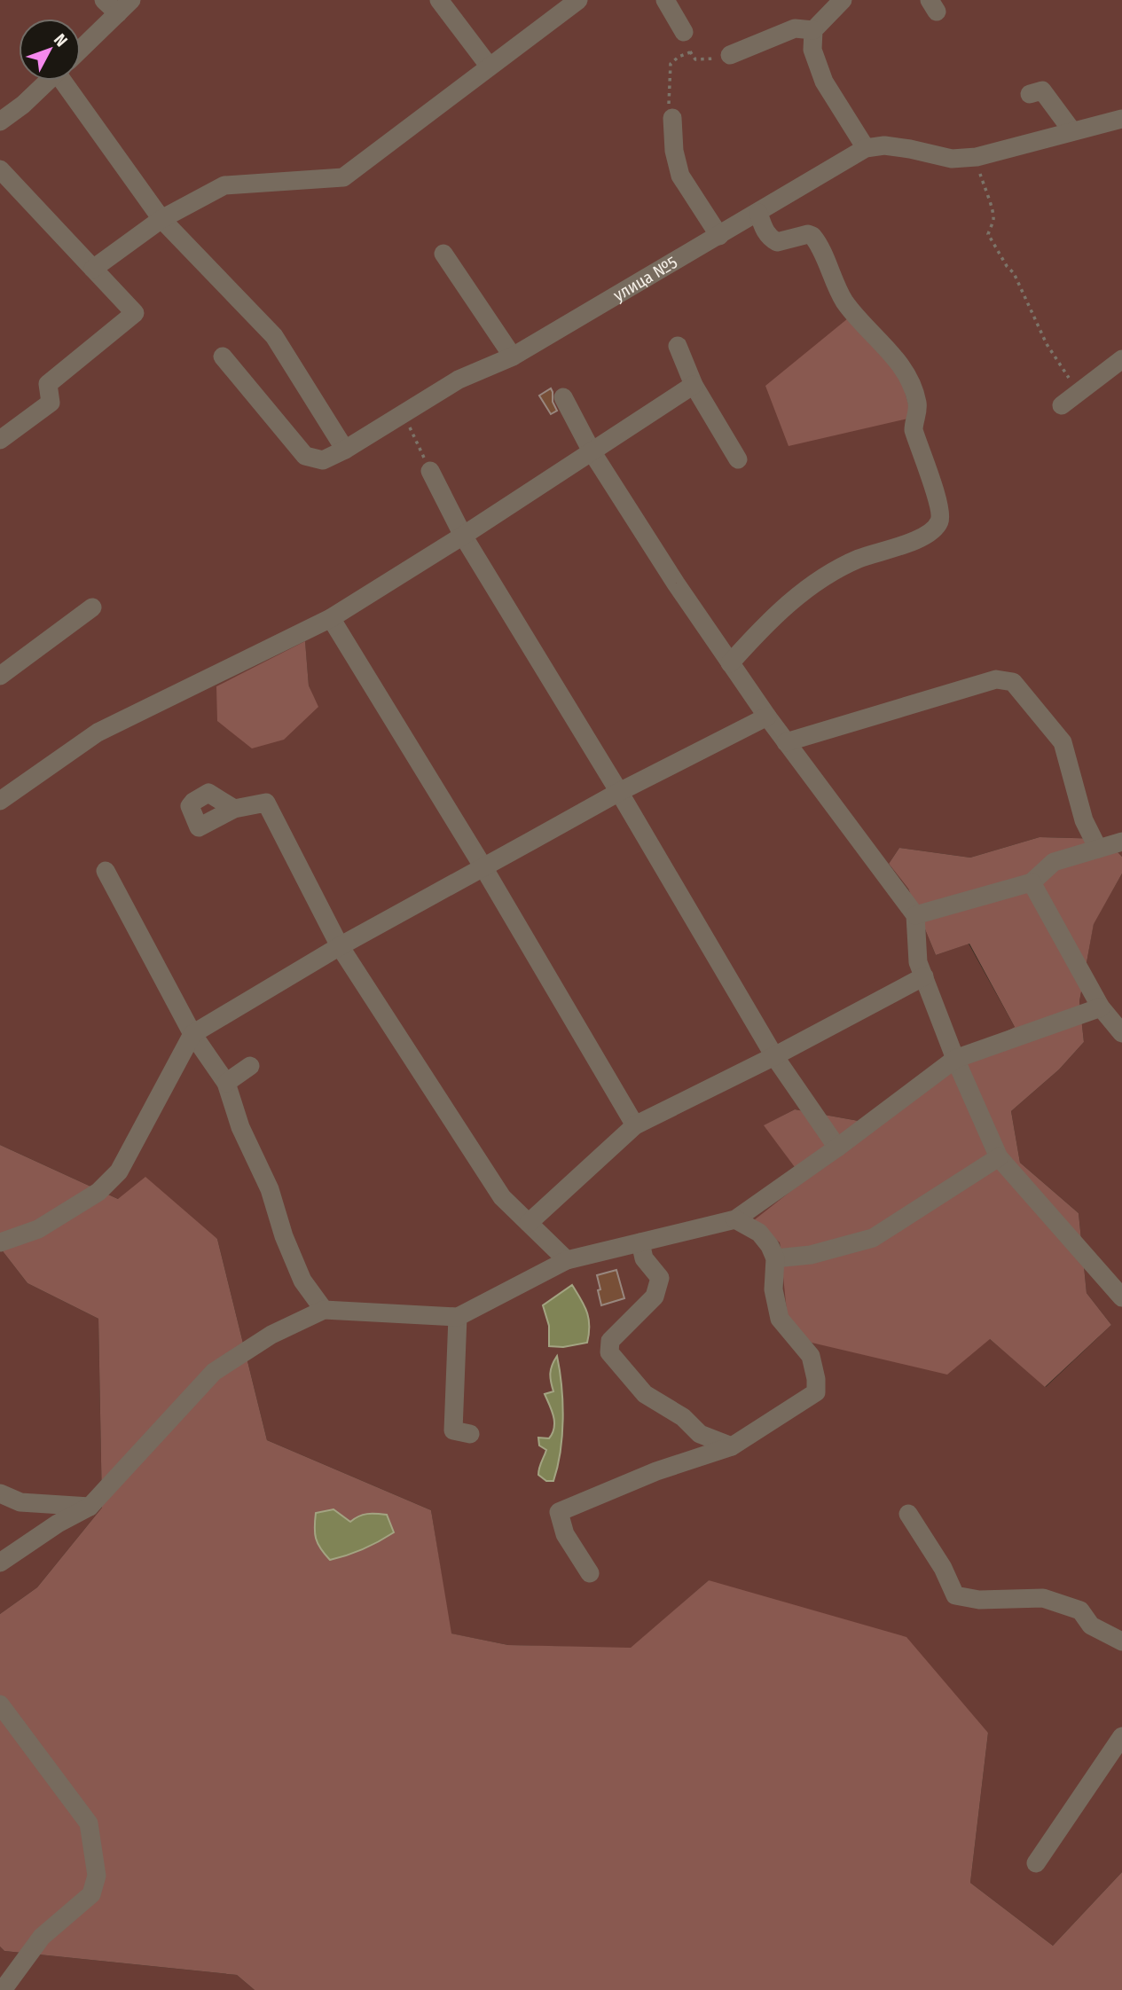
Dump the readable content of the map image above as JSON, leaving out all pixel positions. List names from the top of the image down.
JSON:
{
  "streets": {
    "street": ["улица №5"]
  },
  "north": "top right"
}
